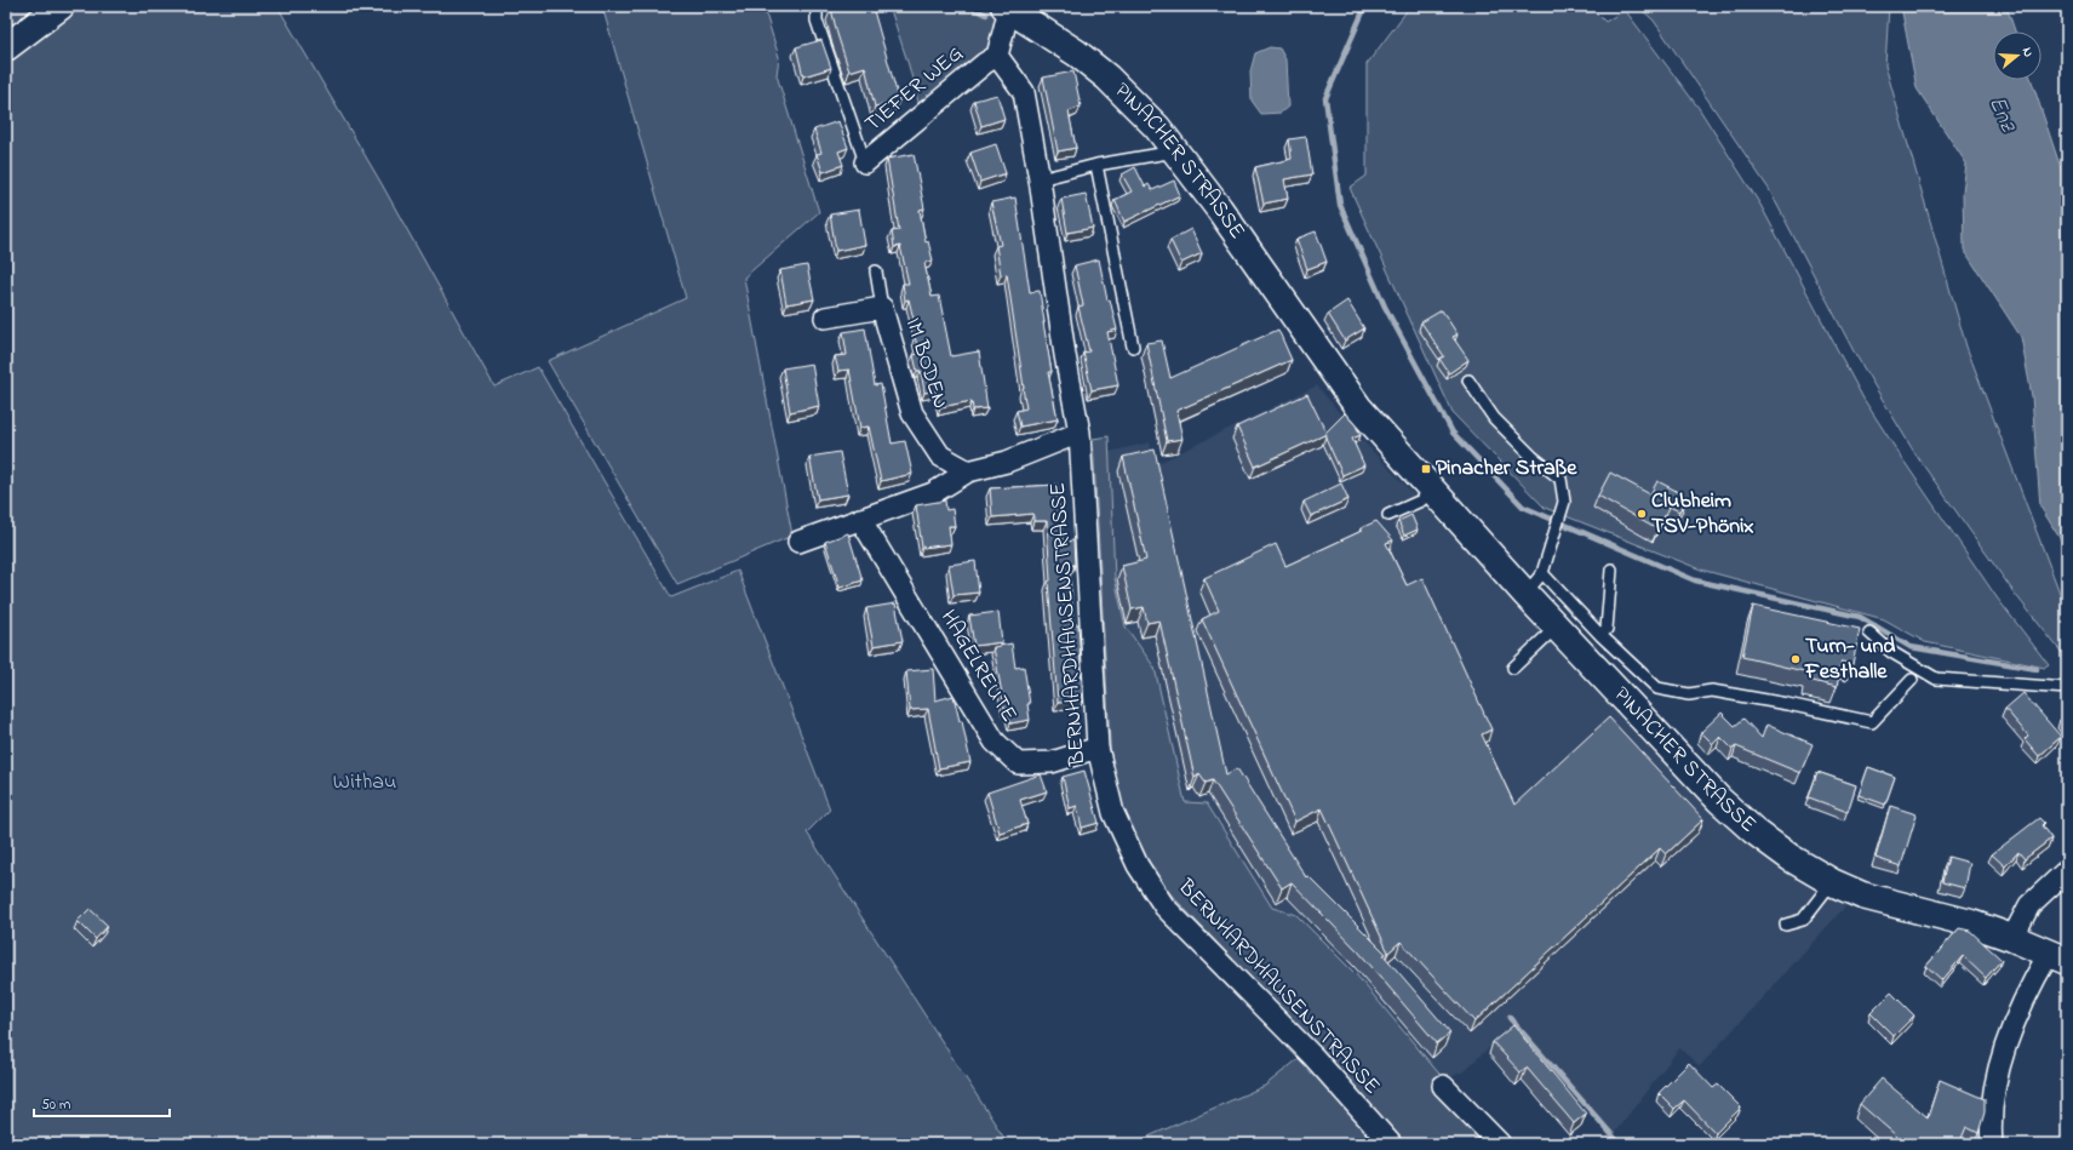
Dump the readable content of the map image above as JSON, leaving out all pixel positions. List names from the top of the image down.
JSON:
{
  "streets": {
    "street": [
      "TIEFER WEG",
      "PINACHER STRASSE",
      "IM BODEN",
      "BERNHARDHAUSENSTRASSE",
      "HAGELREUTE"
    ]
  },
  "crossings": [
    ["TIEFER WEG", "BERNHARDHAUSENSTRASSE"],
    ["BERNHARDHAUSENSTRASSE", "HAGELREUTE"]
  ],
  "water": ["Enz"],
  "parks": ["Withau"],
  "places": {
    "transit": ["Pinacher Straße"],
    "other": ["Clubheim TSV-Phönix", "Turn- und Festhalle"]
  },
  "scale_bar": "50 m",
  "north": "right"
}
